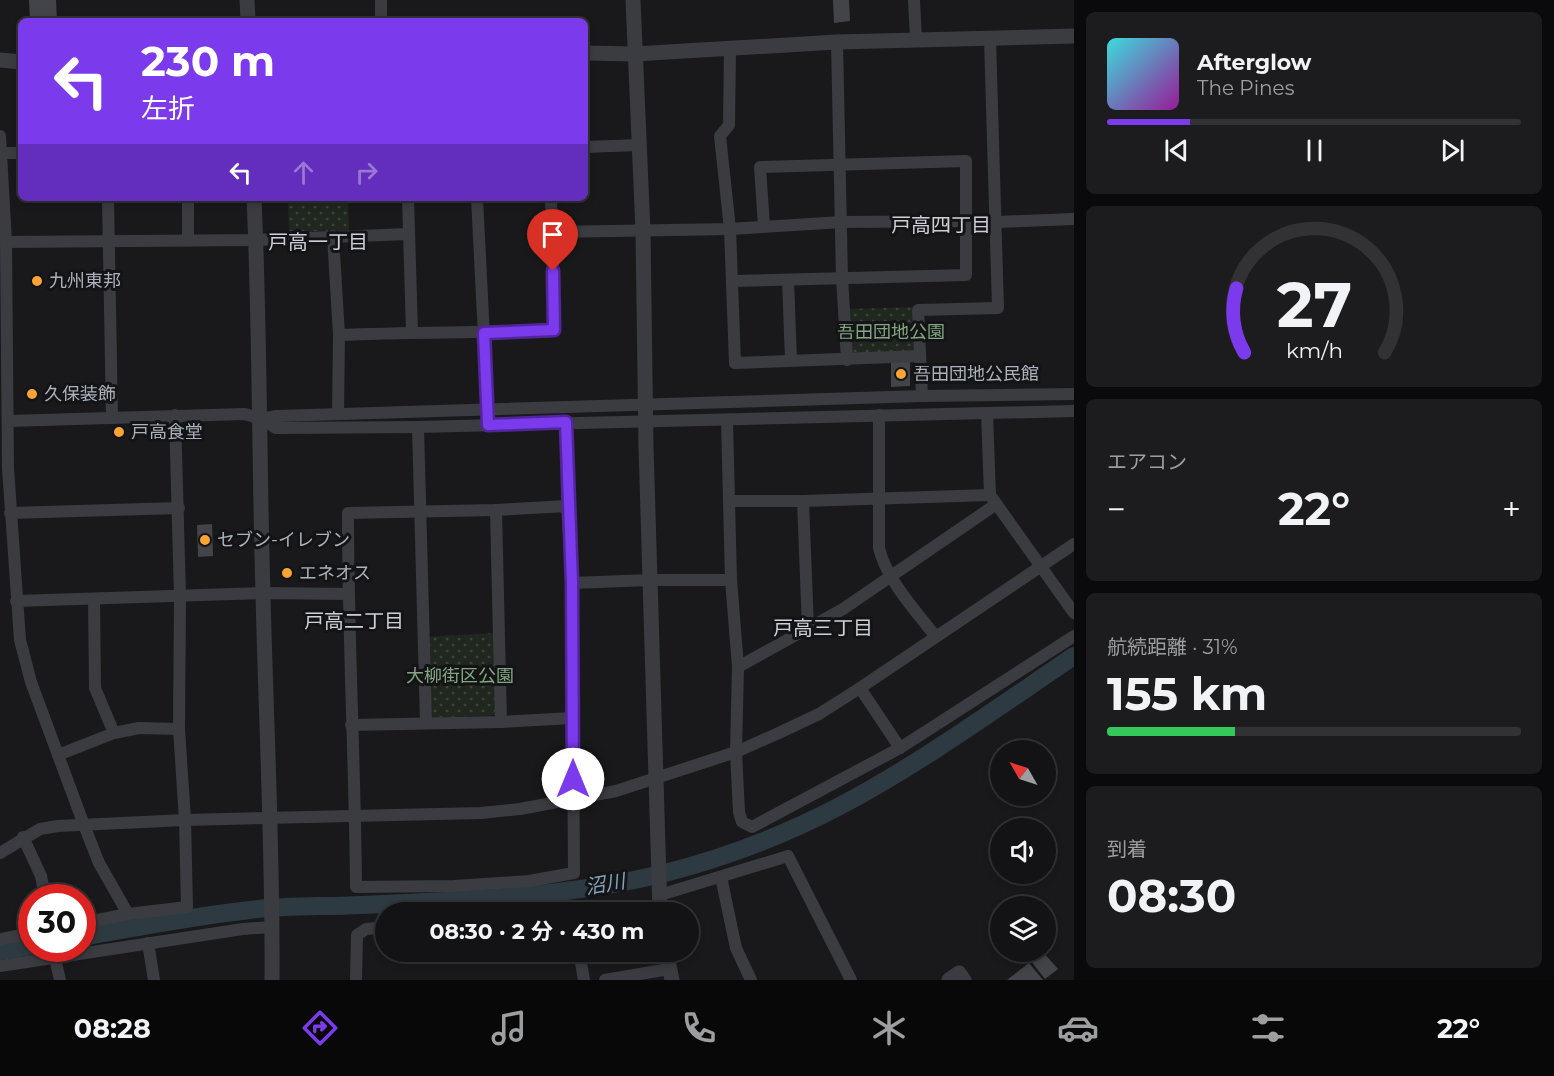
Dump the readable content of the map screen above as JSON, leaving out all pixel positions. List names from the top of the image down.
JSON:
{
  "districts": [
    "戸高四丁目",
    "戸高一丁目",
    "戸高二丁目",
    "戸高三丁目"
  ],
  "water": ["沼川"],
  "parks": ["吾田団地公園", "大柳街区公園"],
  "places": [
    "九州東邦",
    "吾田団地公民館",
    "久保装飾",
    "戸高食堂",
    "セブン-イレブン",
    "エネオス"
  ],
  "north": "top left",
  "page": {
    "turn": ["230 m", "左折"],
    "song": ["Afterglow", "The Pines"],
    "tile": [
      "エアコン",
      ["航続距離 · 31%", "155 km"],
      ["到着", "08:30"]
    ],
    "heat": ["−", "22°", "+"],
    "limit": "30",
    "trip": "08:30 · 2 分 · 430 m",
    "tabs": ["08:28", "22°"],
    "gauge": ["27", "km/h"]
  }
}
